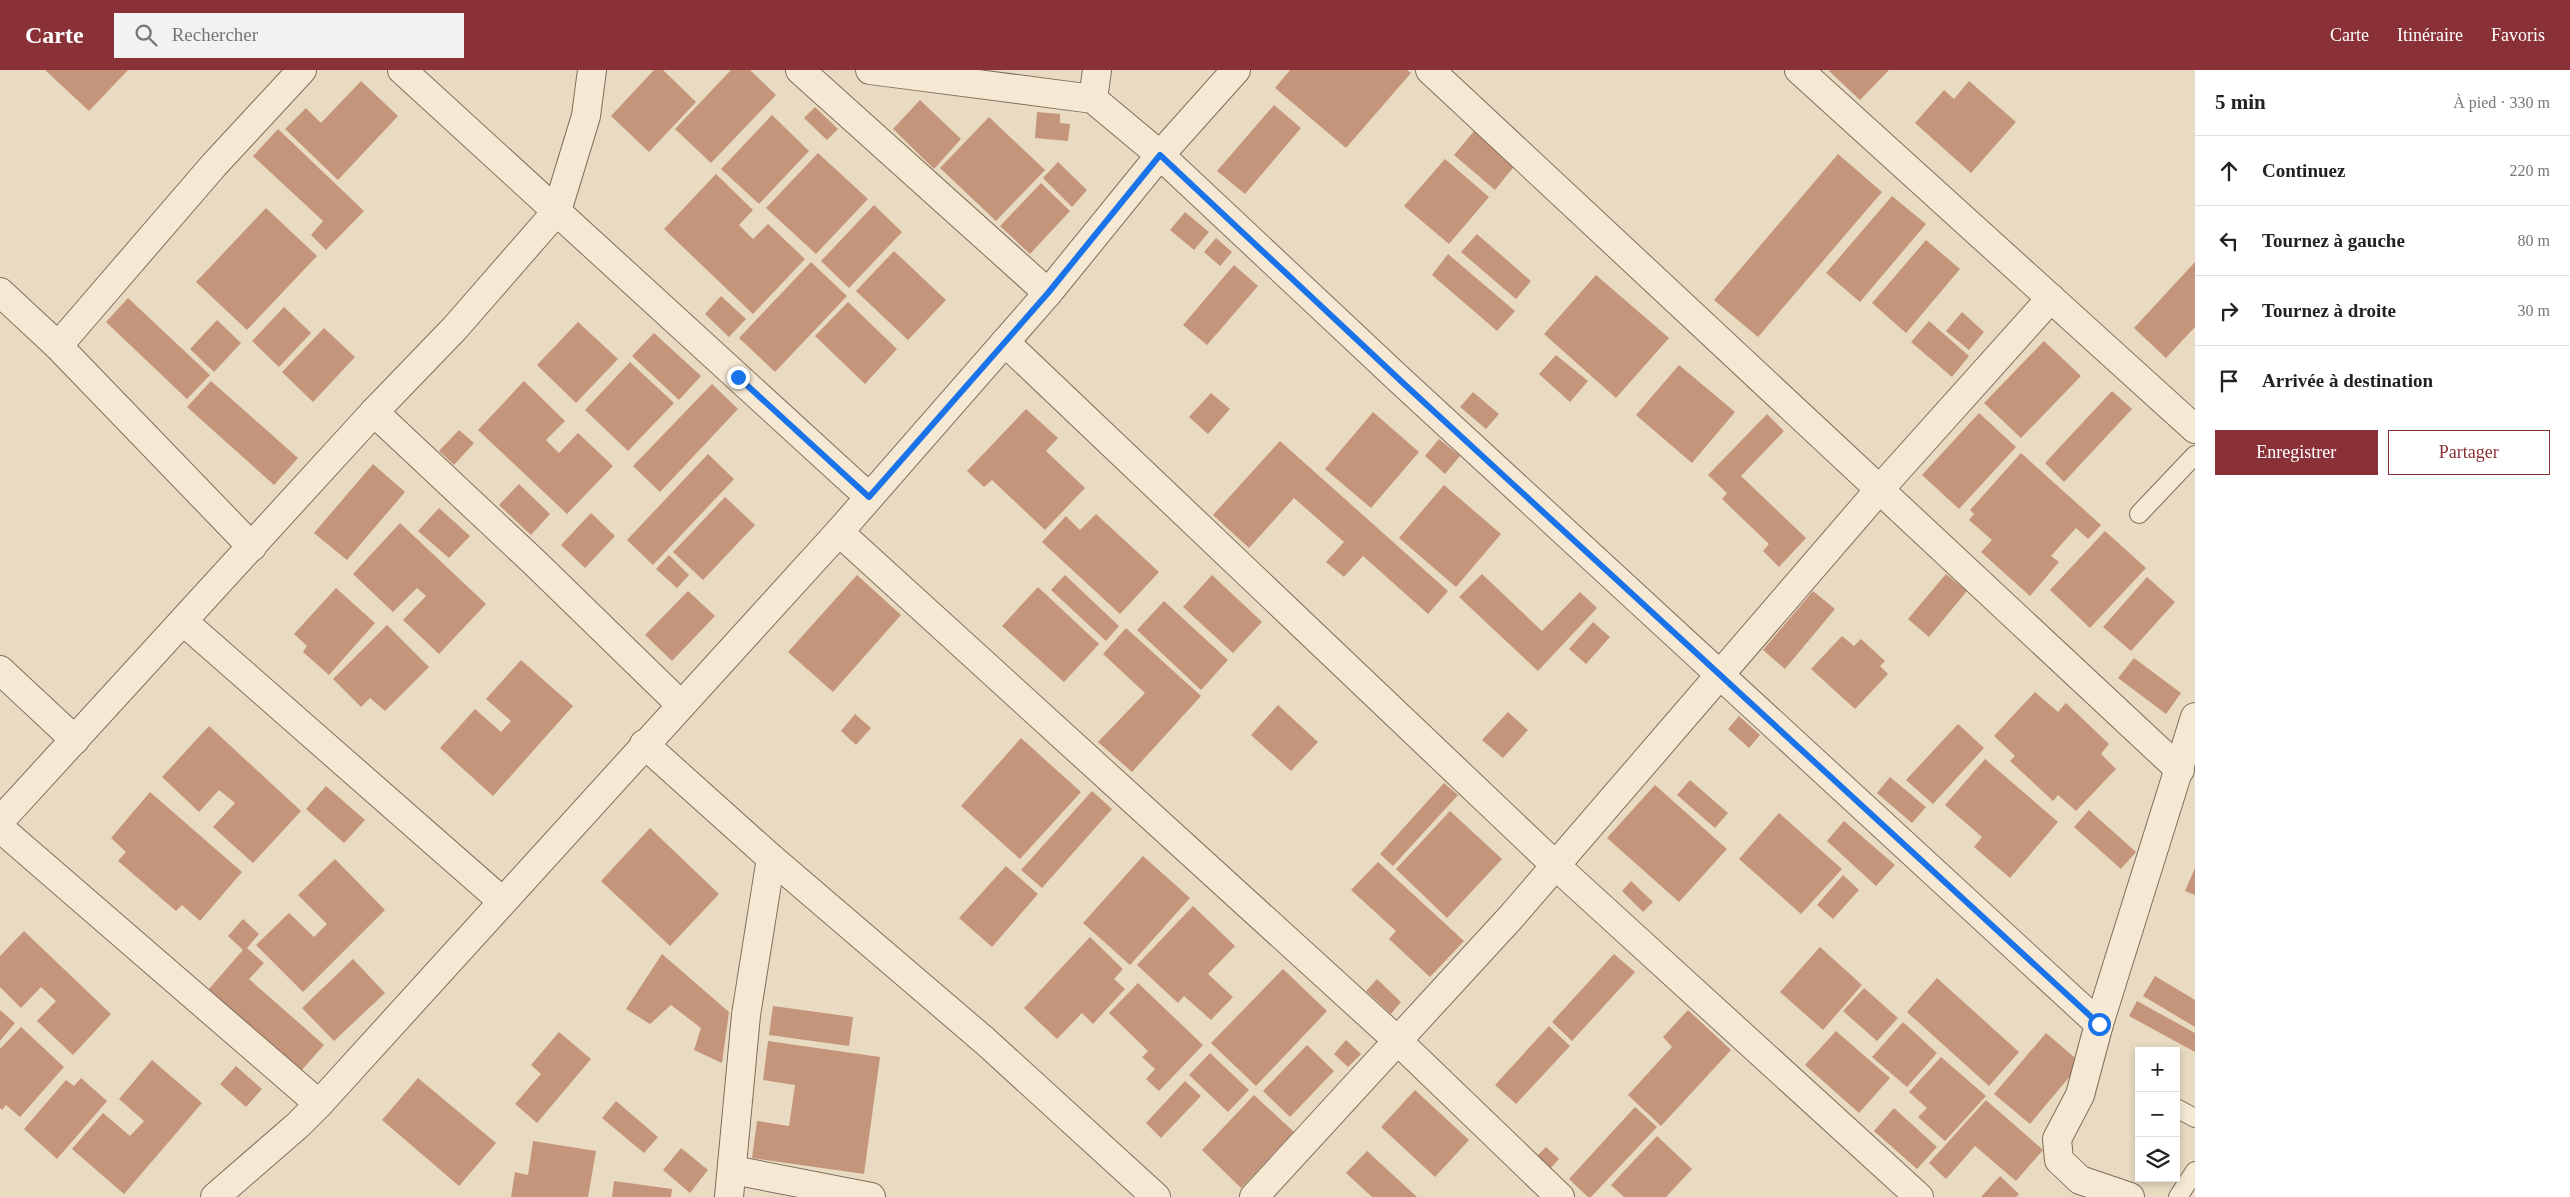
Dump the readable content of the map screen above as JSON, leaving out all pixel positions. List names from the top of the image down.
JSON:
{
  "page": {
    "header": "Carte",
    "search": "Rechercher",
    "nav": ["Carte", "Itinéraire", "Favoris"],
    "heading": ["5 min", "À pied · 330 m"],
    "list": [
      ["Continuez", "220 m"],
      ["Tournez à gauche", "80 m"],
      ["Tournez à droite", "30 m"],
      "Arrivée à destination"
    ],
    "buttons": ["Enregistrer", "Partager"],
    "map_buttons": ["+", "−"]
  }
}
